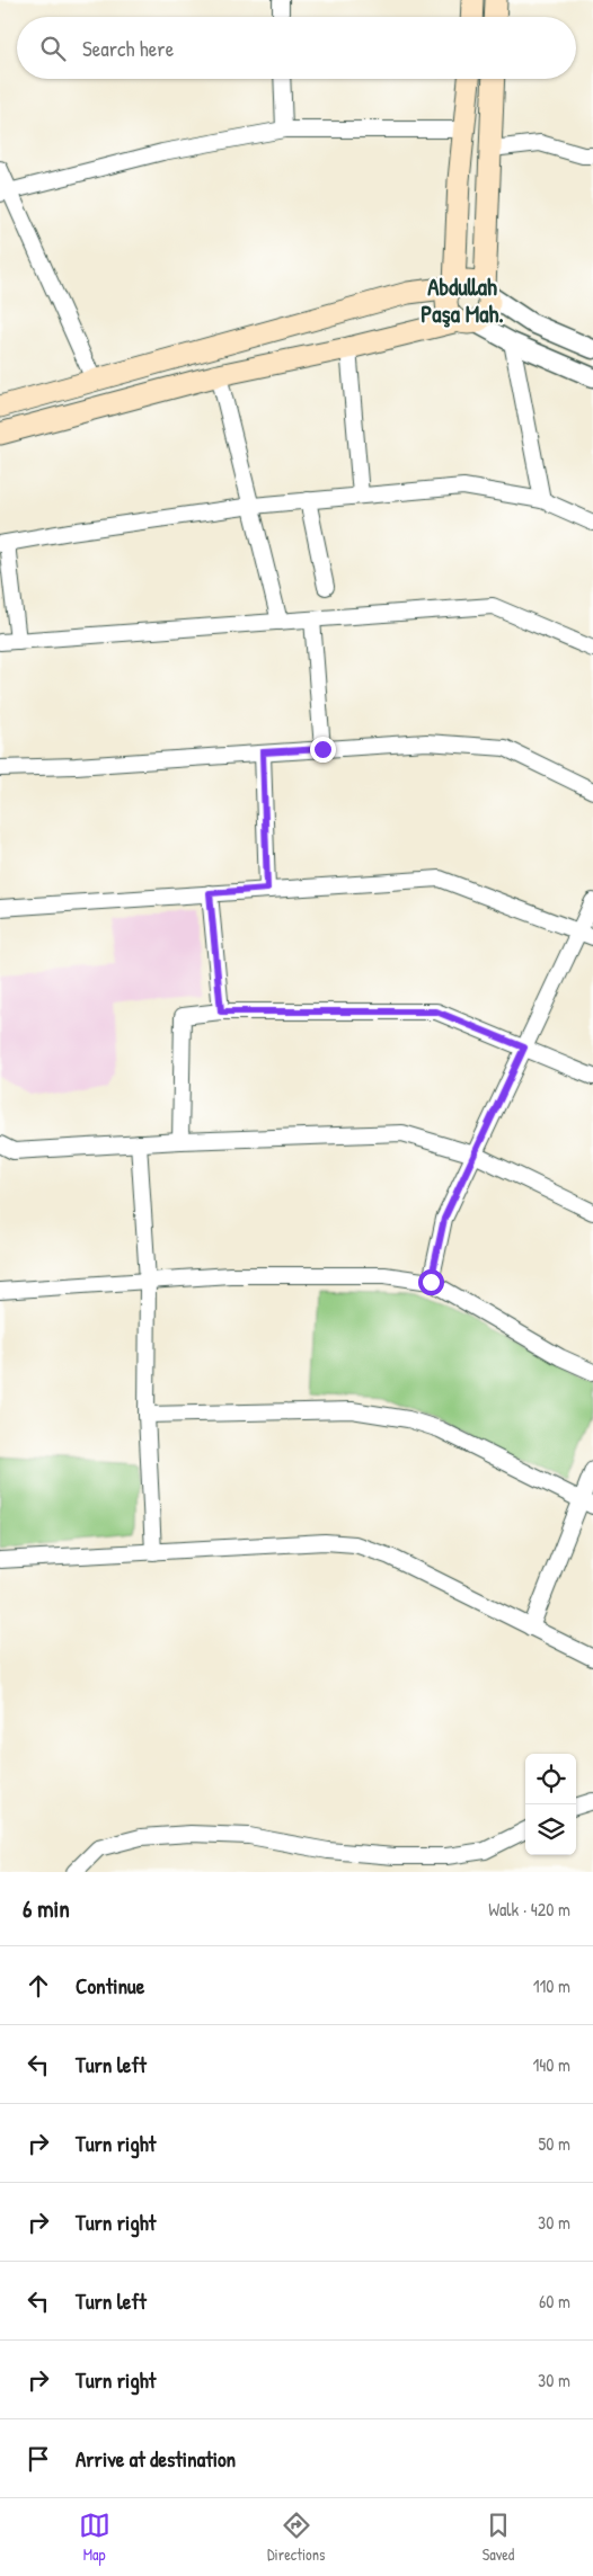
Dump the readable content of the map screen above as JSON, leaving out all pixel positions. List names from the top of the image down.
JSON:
{
  "districts": ["Abdullah Paşa Mah."],
  "page": {
    "search": "Search here",
    "heading": ["6 min", "Walk · 420 m"],
    "list": [
      ["Continue", "110 m"],
      ["Turn left", "140 m"],
      ["Turn right", "50 m"],
      ["Turn right", "30 m"],
      ["Turn left", "60 m"],
      ["Turn right", "30 m"],
      "Arrive at destination"
    ],
    "nav": ["Map", "Directions", "Saved"]
  }
}
